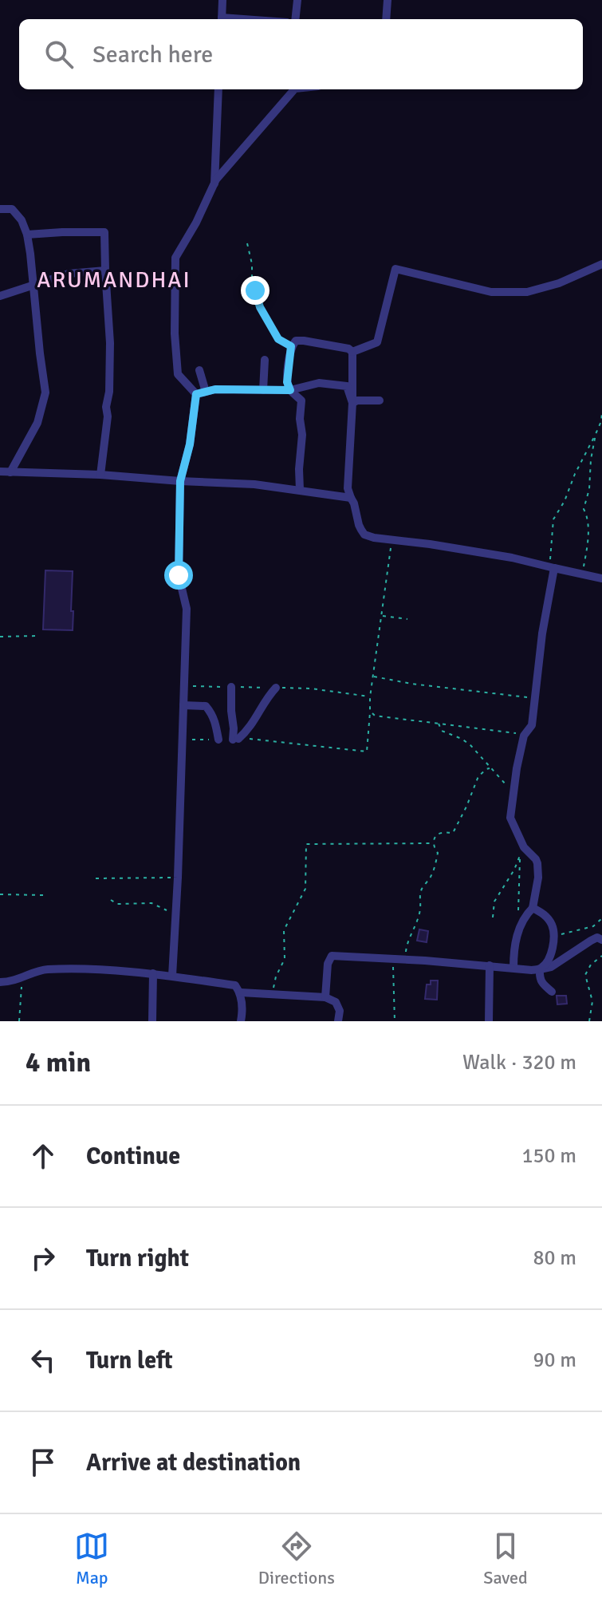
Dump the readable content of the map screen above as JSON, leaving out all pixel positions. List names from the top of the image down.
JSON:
{
  "districts": ["ARUMANDHAI"],
  "page": {
    "search": "Search here",
    "heading": ["4 min", "Walk · 320 m"],
    "list": [
      ["Continue", "150 m"],
      ["Turn right", "80 m"],
      ["Turn left", "90 m"],
      "Arrive at destination"
    ],
    "nav": ["Map", "Directions", "Saved"]
  }
}
